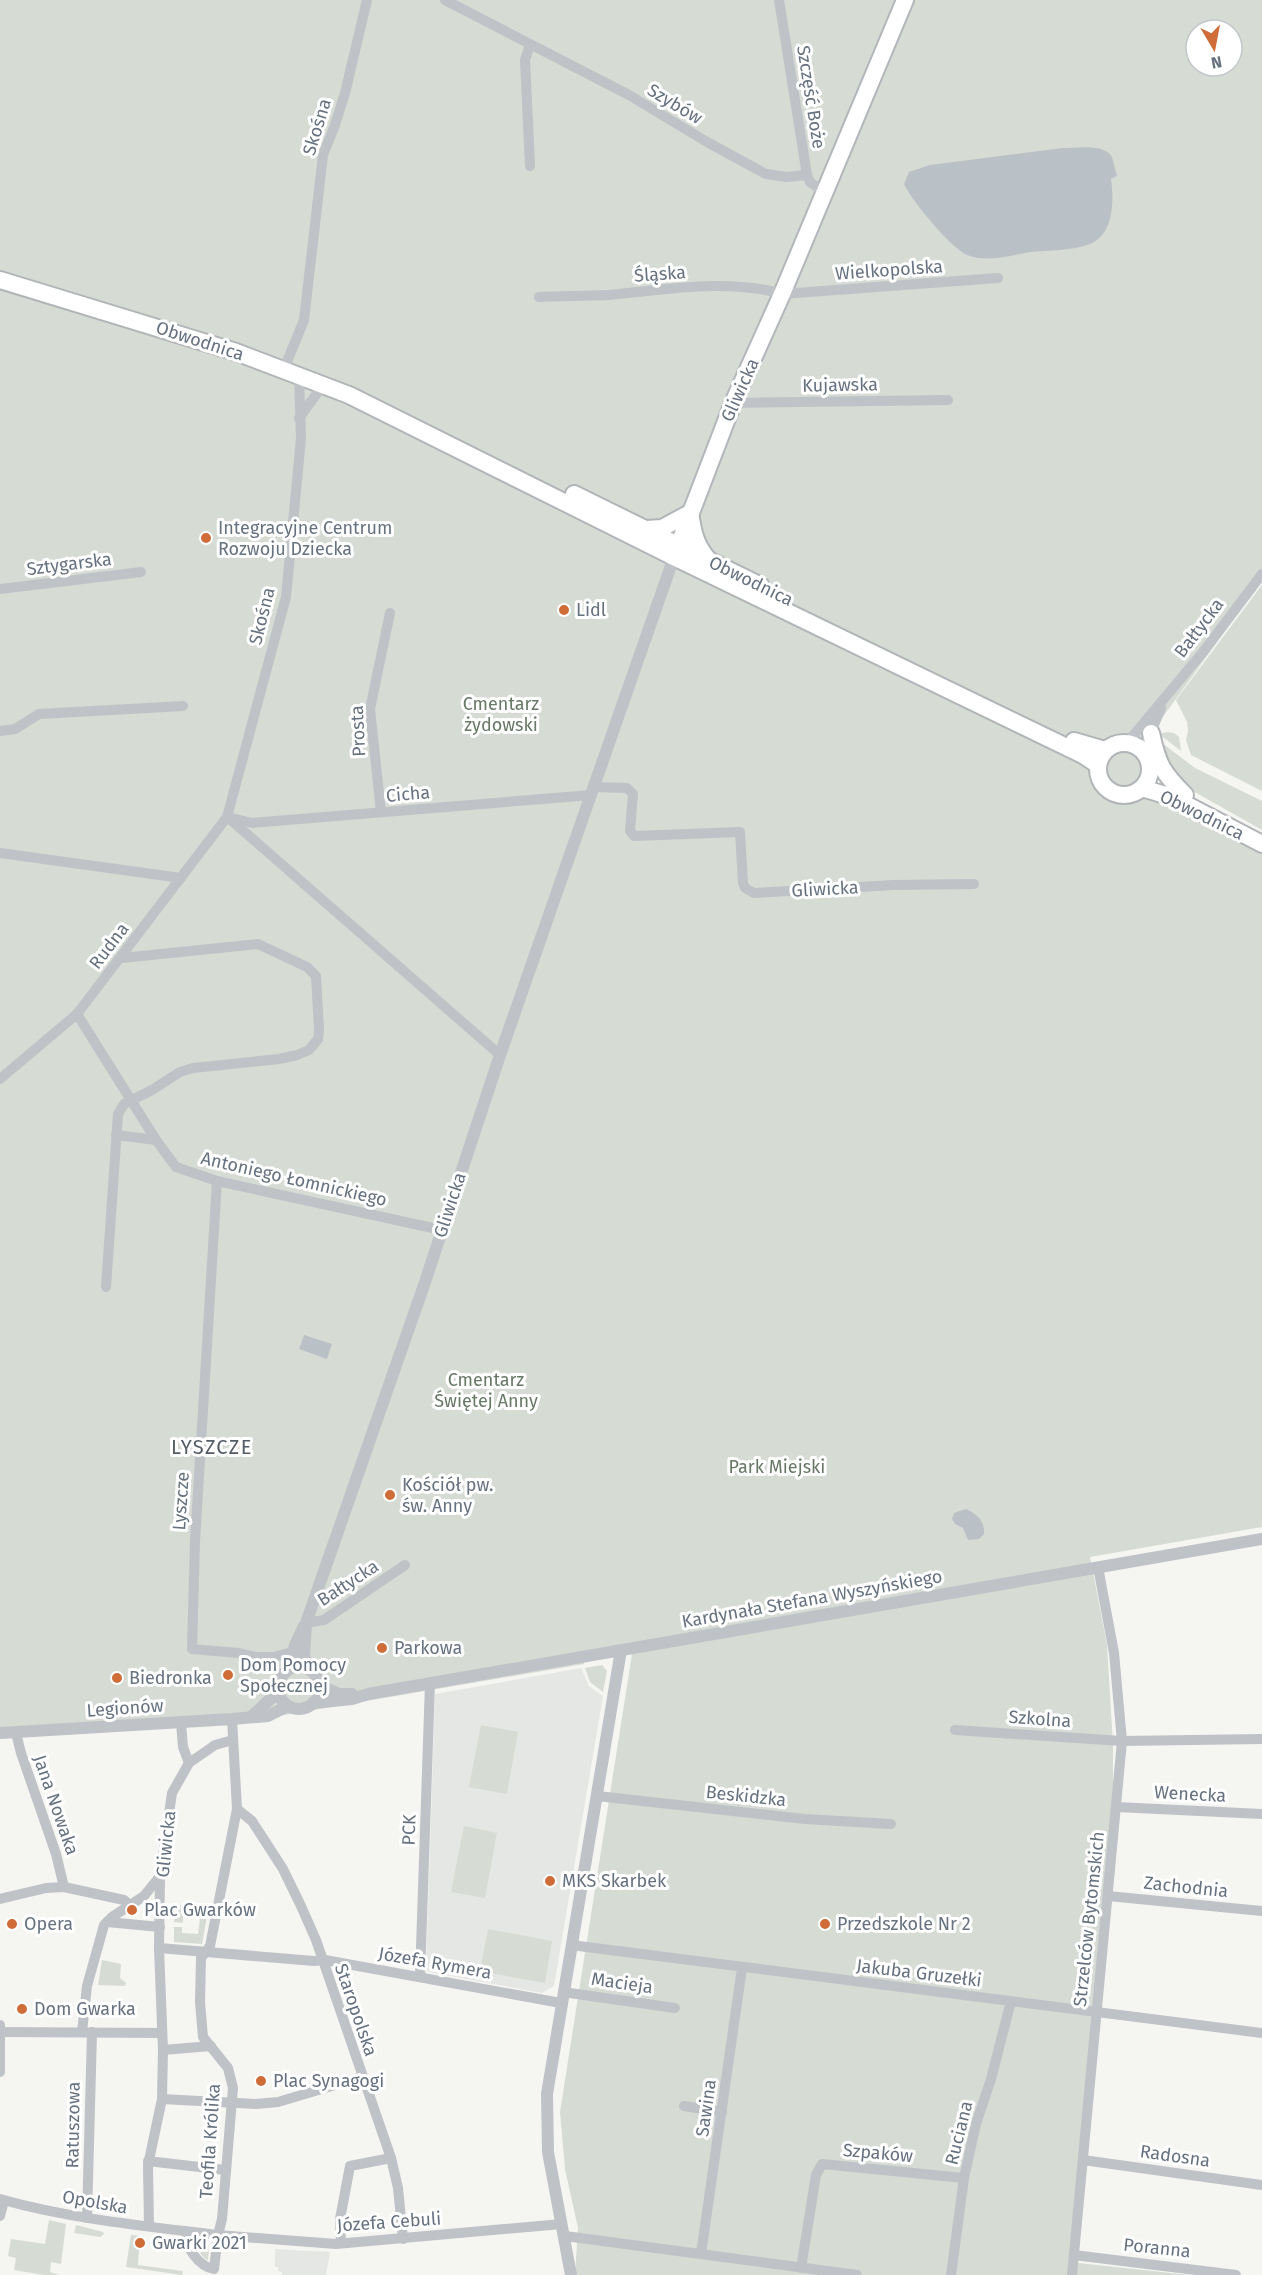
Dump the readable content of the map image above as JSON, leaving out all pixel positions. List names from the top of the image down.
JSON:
{
  "streets": {
    "main road": ["Obwodnica", "Gliwicka"],
    "street": [
      "Szczęść Boże",
      "Szybów",
      "Skośna",
      "Wielkopolska",
      "Śląska",
      "Kujawska",
      "Sztygarska",
      "Bałtycka",
      "Prosta",
      "Cicha",
      "Rudna",
      "Antoniego Łomnickiego",
      "Lyszcze",
      "Kardynała Stefana Wyszyńskiego",
      "Legionów",
      "Szkolna",
      "Wenecka",
      "Beskidzka",
      "Jana Nowaka",
      "PCK",
      "Zachodnia",
      "Strzelców Bytomskich",
      "Józefa Rymera",
      "Jakuba Gruzełki",
      "Macieja",
      "Staropolska",
      "Sawina",
      "Ratuszowa",
      "Ruciana",
      "Teofila Królika",
      "Szpaków",
      "Radosna",
      "Opolska",
      "Józefa Cebuli",
      "Poranna"
    ]
  },
  "crossings": [
    ["Szczęść Boże", "Szybów"],
    ["Szczęść Boże", "Gliwicka"],
    ["Skośna", "Obwodnica"],
    ["Skośna", "Cicha"],
    ["Skośna", "Rudna"],
    ["Wielkopolska", "Śląska"],
    ["Wielkopolska", "Gliwicka"],
    ["Śląska", "Gliwicka"],
    ["Obwodnica", "Gliwicka"],
    ["Obwodnica", "Bałtycka"],
    ["Kujawska", "Gliwicka"],
    ["Gliwicka", "Bałtycka"],
    ["Gliwicka", "Cicha"],
    ["Gliwicka", "Antoniego Łomnickiego"],
    ["Gliwicka", "Lyszcze"],
    ["Gliwicka", "Kardynała Stefana Wyszyńskiego"],
    ["Gliwicka", "Legionów"],
    ["Gliwicka", "Józefa Rymera"],
    ["Gliwicka", "Teofila Królika"],
    ["Gliwicka", "Opolska"],
    ["Prosta", "Cicha"],
    ["Cicha", "Rudna"],
    ["Rudna", "Antoniego Łomnickiego"],
    ["Antoniego Łomnickiego", "Lyszcze"],
    ["Kardynała Stefana Wyszyńskiego", "Legionów"],
    ["Kardynała Stefana Wyszyńskiego", "PCK"],
    ["Kardynała Stefana Wyszyńskiego", "Strzelców Bytomskich"],
    ["Legionów", "Jana Nowaka"],
    ["Szkolna", "Strzelców Bytomskich"],
    ["Wenecka", "Strzelców Bytomskich"],
    ["PCK", "Józefa Rymera"],
    ["Zachodnia", "Strzelców Bytomskich"],
    ["Strzelców Bytomskich", "Jakuba Gruzełki"],
    ["Strzelców Bytomskich", "Radosna"],
    ["Strzelców Bytomskich", "Poranna"],
    ["Józefa Rymera", "Macieja"],
    ["Józefa Rymera", "Staropolska"],
    ["Józefa Rymera", "Teofila Królika"],
    ["Jakuba Gruzełki", "Sawina"],
    ["Jakuba Gruzełki", "Ruciana"],
    ["Staropolska", "Teofila Królika"],
    ["Staropolska", "Józefa Cebuli"],
    ["Sawina", "Józefa Cebuli"],
    ["Ratuszowa", "Opolska"],
    ["Ruciana", "Szpaków"],
    ["Teofila Królika", "Opolska"],
    ["Teofila Królika", "Józefa Cebuli"],
    ["Szpaków", "Józefa Cebuli"],
    ["Opolska", "Józefa Cebuli"]
  ],
  "districts": ["LYSZCZE"],
  "parks": ["Cmentarz żydowski", "Cmentarz Świętej Anny", "Park Miejski"],
  "places": [
    "Integracyjne Centrum Rozwoju Dziecka",
    "Lidl",
    "Kościół pw. św. Anny",
    "Parkowa",
    "Dom Pomocy Społecznej",
    "Biedronka",
    "MKS Skarbek",
    "Plac Gwarków",
    "Opera",
    "Przedszkole Nr 2",
    "Dom Gwarka",
    "Plac Synagogi",
    "Gwarki 2021"
  ],
  "north": "bottom"
}
